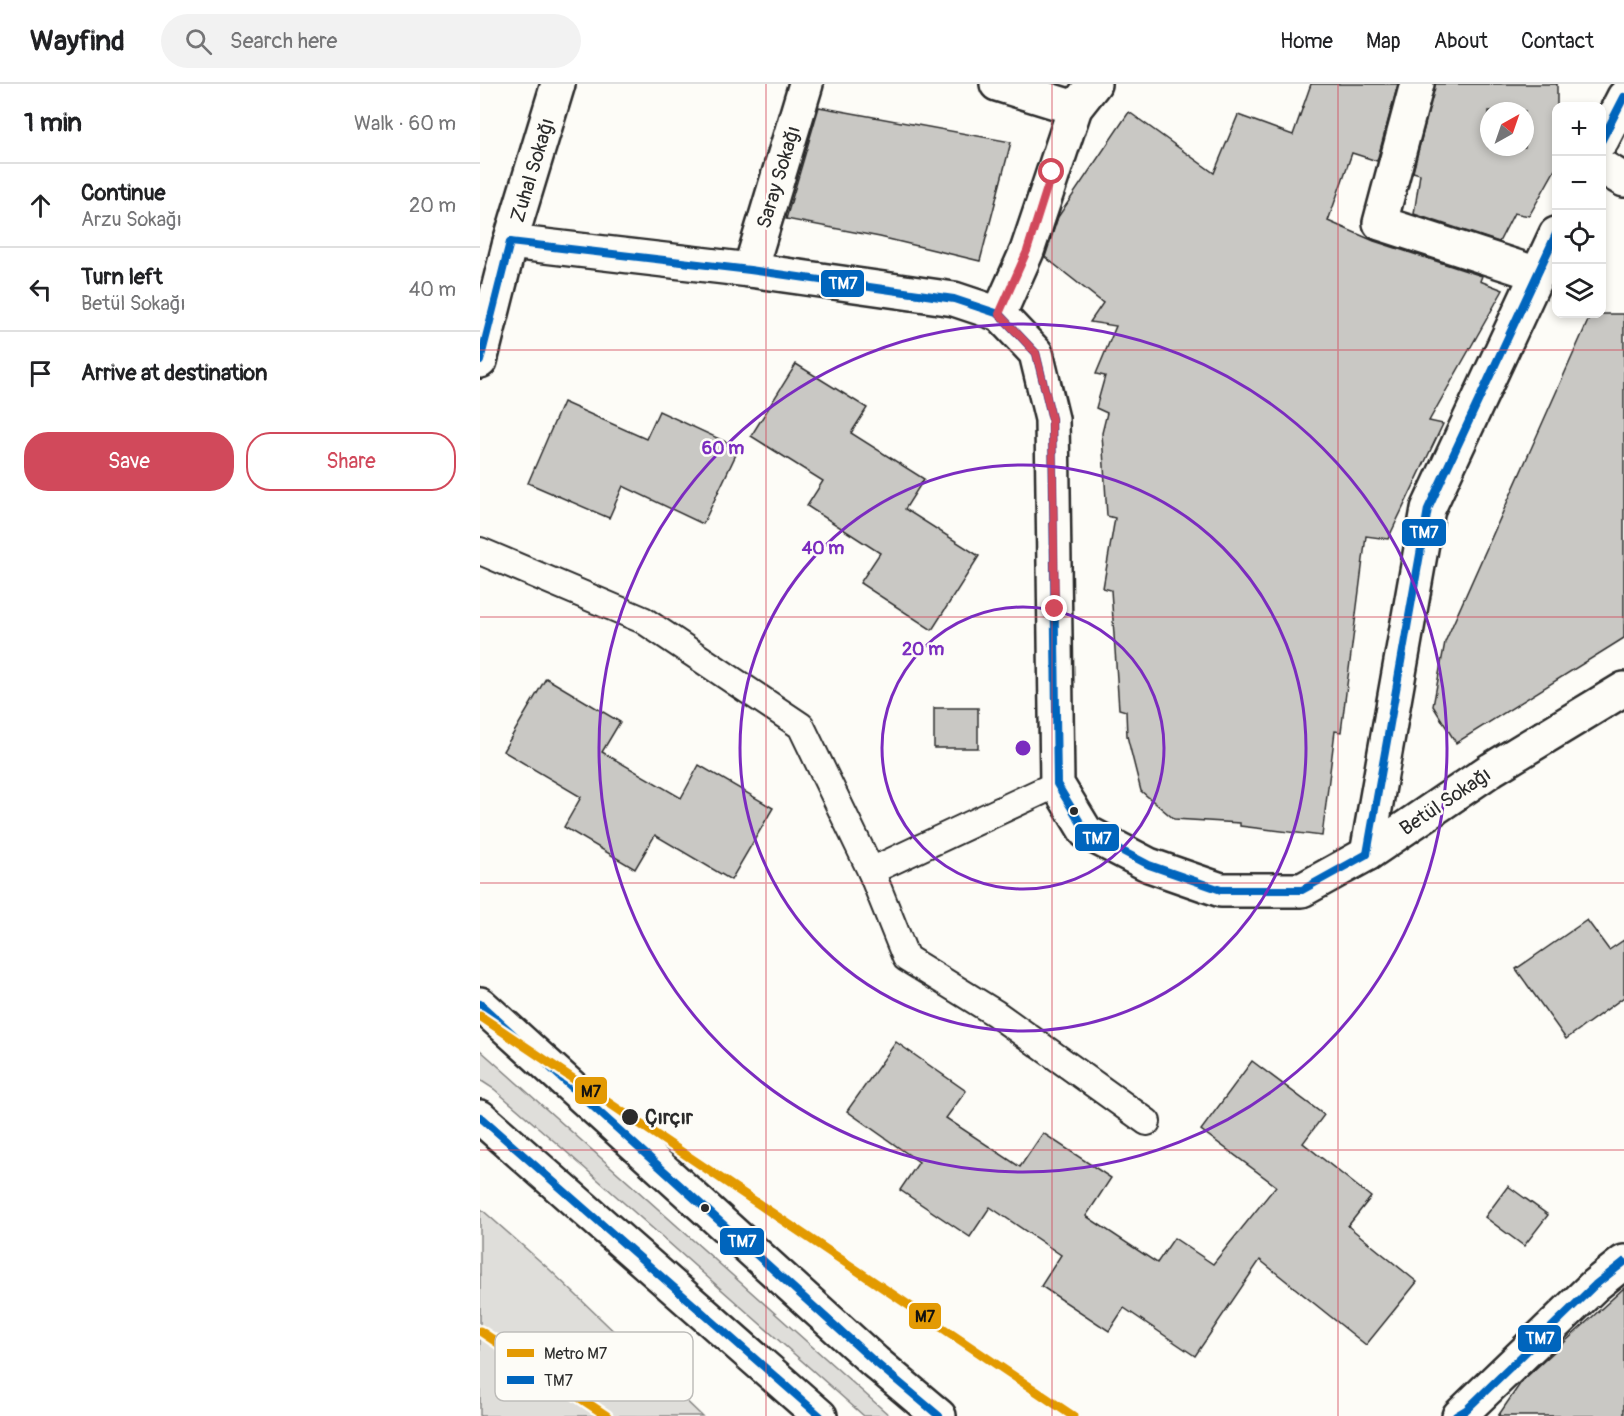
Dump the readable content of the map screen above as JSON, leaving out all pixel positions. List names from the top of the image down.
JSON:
{
  "streets": {
    "street": ["Zuhal Sokağı", "Saray Sokağı", "Betül Sokağı"]
  },
  "crossings": [
    ["Zuhal Sokağı", "Betül Sokağı"],
    ["Saray Sokağı", "Betül Sokağı"]
  ],
  "places": ["Çırçır"],
  "lines": ["transit line TM7", "metro line M7"],
  "legend": ["Metro M7", "TM7"],
  "north": "top right",
  "page": {
    "header": "Wayfind",
    "search": "Search here",
    "nav": [
      "Home",
      "Map",
      "About",
      "Contact"
    ],
    "heading": ["1 min", "Walk · 60 m"],
    "map_buttons": ["+", "−"],
    "list": [
      ["Continue", "Arzu Sokağı", "20 m"],
      ["Turn left", "Betül Sokağı", "40 m"],
      "Arrive at destination"
    ],
    "buttons": ["Save", "Share"]
  },
  "rings": ["60 m", "40 m", "20 m"]
}
